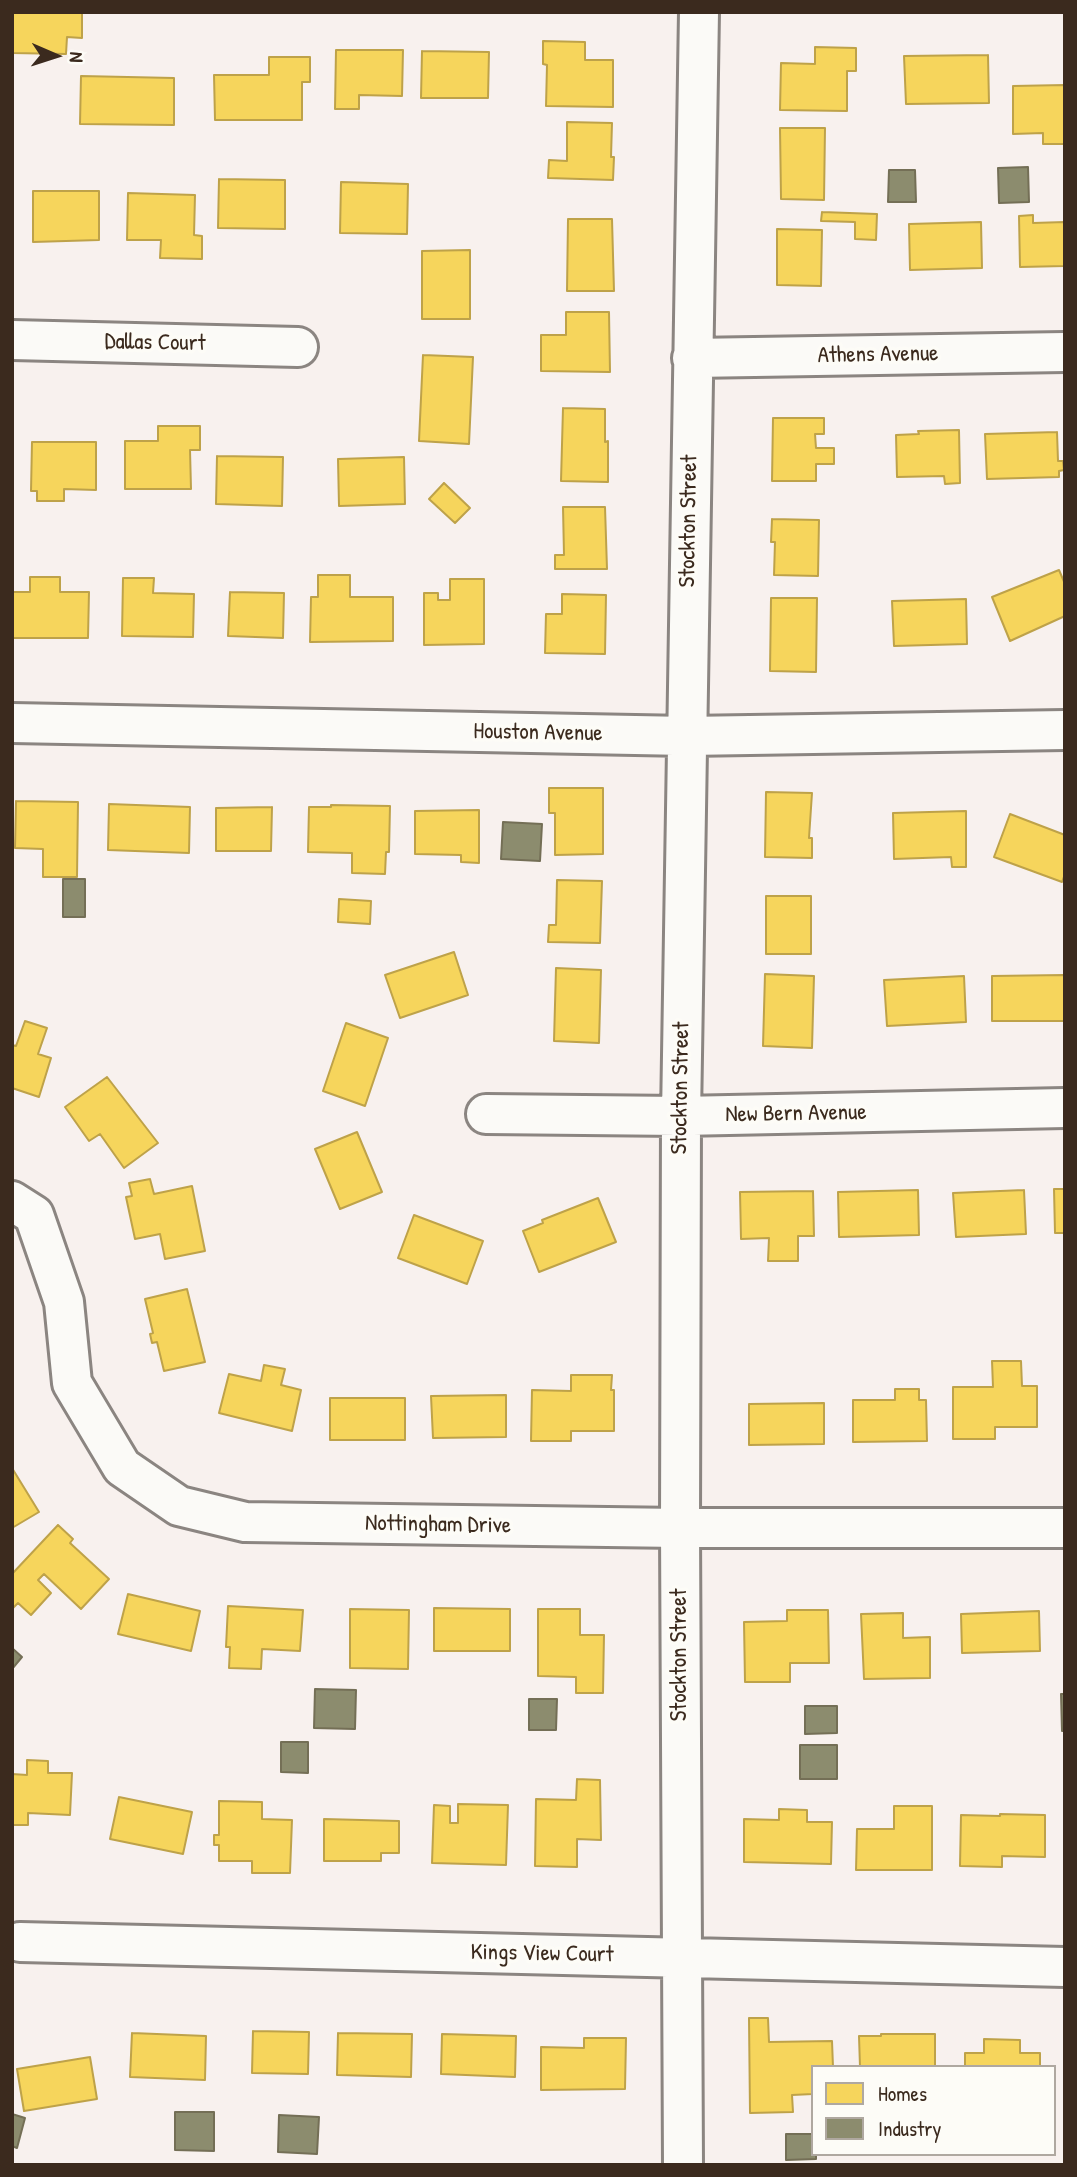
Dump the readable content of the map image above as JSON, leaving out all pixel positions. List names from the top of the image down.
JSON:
{
  "streets": {
    "street": [
      "Dallas Court",
      "Athens Avenue",
      "Stockton Street",
      "Houston Avenue",
      "New Bern Avenue",
      "Nottingham Drive",
      "Kings View Court"
    ]
  },
  "crossings": [
    ["Athens Avenue", "Stockton Street"],
    ["Stockton Street", "Houston Avenue"],
    ["Stockton Street", "New Bern Avenue"],
    ["Stockton Street", "Nottingham Drive"],
    ["Stockton Street", "Kings View Court"]
  ],
  "legend": ["Homes", "Industry"],
  "north": "right"
}
